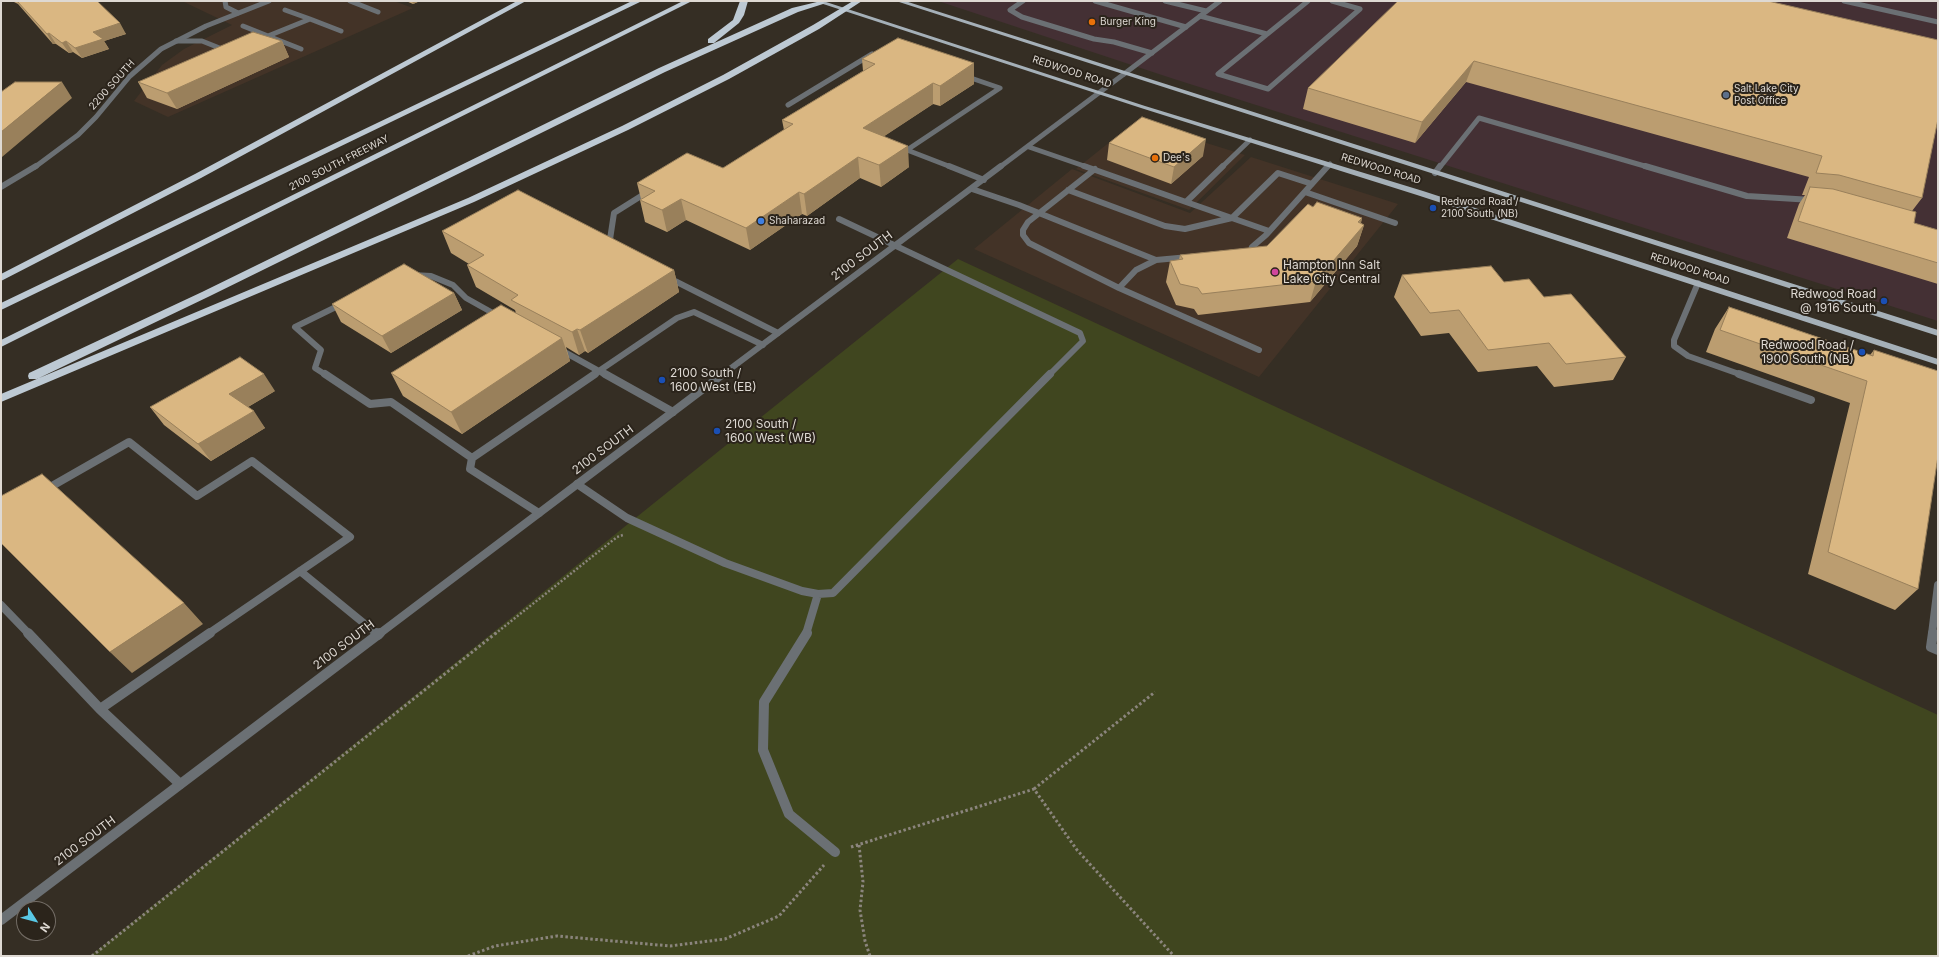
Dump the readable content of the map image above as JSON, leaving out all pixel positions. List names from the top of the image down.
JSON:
{
  "streets": {
    "highway": ["2100 SOUTH FREEWAY"],
    "main road": ["REDWOOD ROAD"],
    "street": ["2200 SOUTH", "2100 SOUTH"]
  },
  "crossings": [
    ["REDWOOD ROAD", "2100 SOUTH"]
  ],
  "places": [
    "Burger King",
    "Salt Lake City Post Office",
    "Dee's",
    "Redwood Road / 2100 South (NB)",
    "Shaharazad",
    "Hampton Inn Salt Lake City Central",
    "Redwood Road @ 1916 South",
    "Redwood Road / 1900 South (NB)",
    "2100 South / 1600 West (EB)",
    "2100 South / 1600 West (WB)"
  ],
  "north": "bottom right"
}
